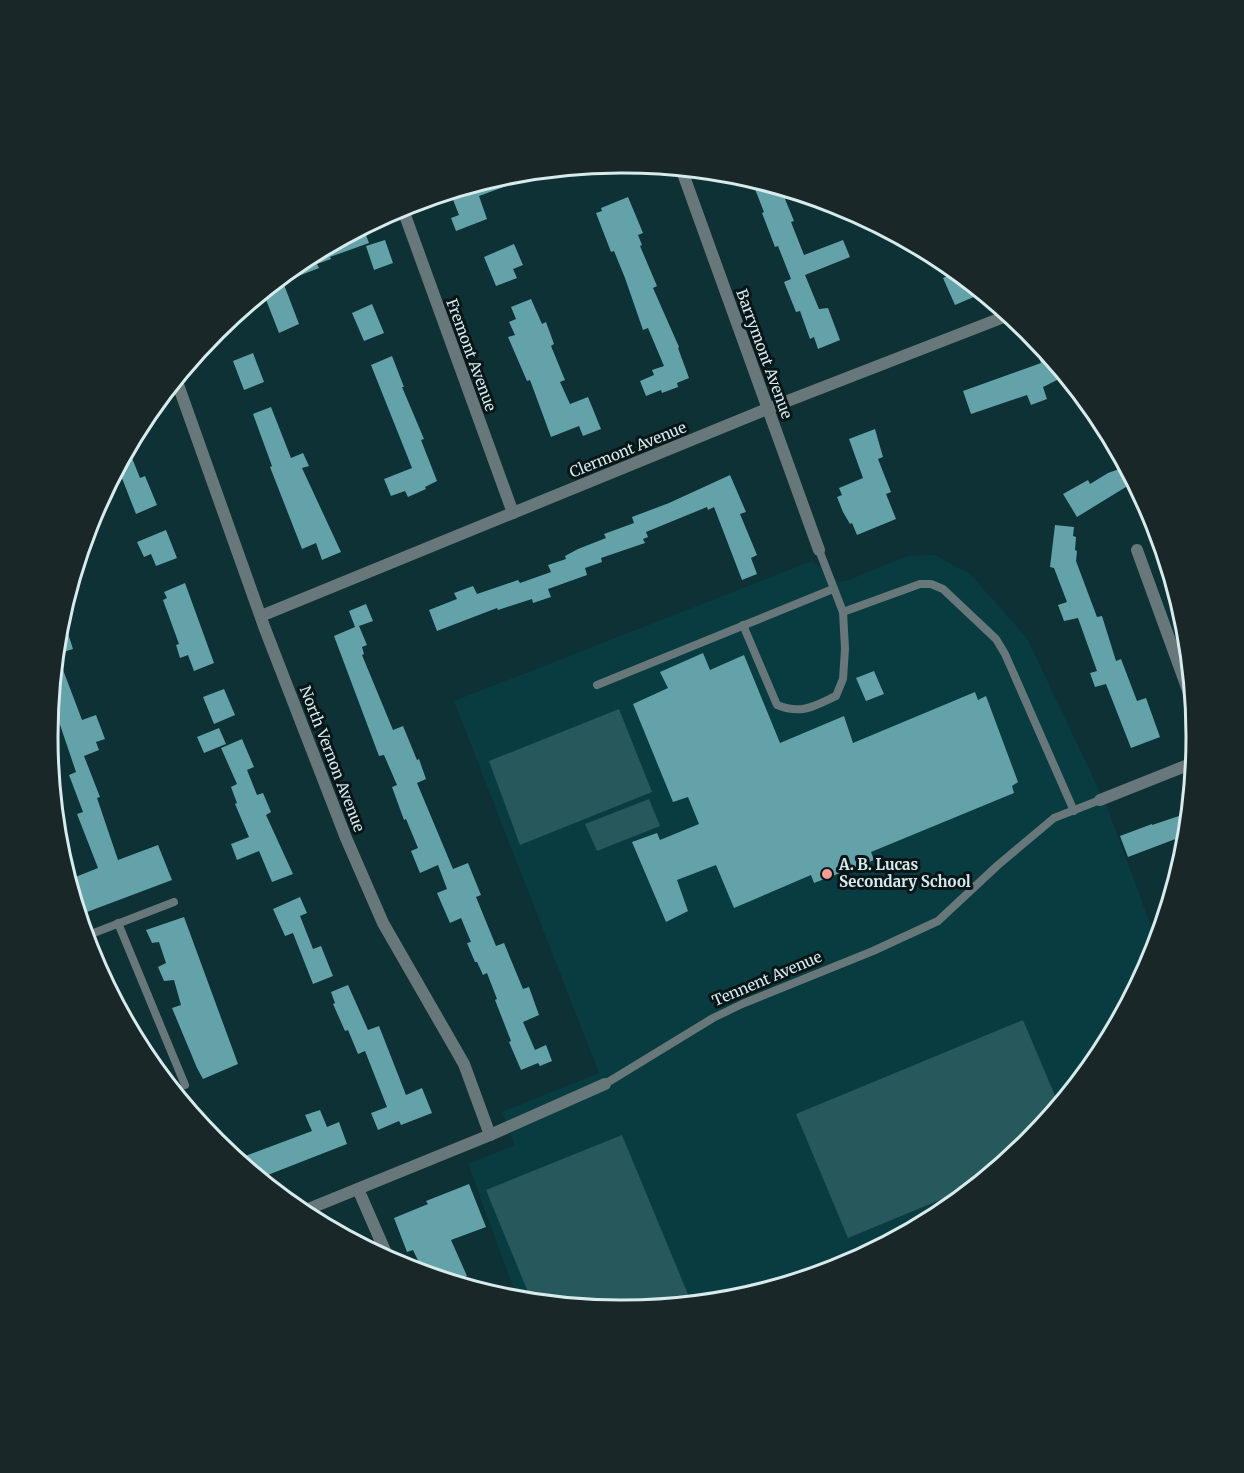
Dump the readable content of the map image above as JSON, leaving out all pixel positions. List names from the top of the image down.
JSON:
{
  "streets": {
    "street": [
      "Barrymont Avenue",
      "Fremont Avenue",
      "Clermont Avenue",
      "North Vernon Avenue",
      "Tennent Avenue"
    ]
  },
  "crossings": [
    ["Barrymont Avenue", "Clermont Avenue"],
    ["Fremont Avenue", "Clermont Avenue"],
    ["Clermont Avenue", "North Vernon Avenue"],
    ["North Vernon Avenue", "Tennent Avenue"]
  ],
  "places": ["A. B. Lucas Secondary School"]
}
